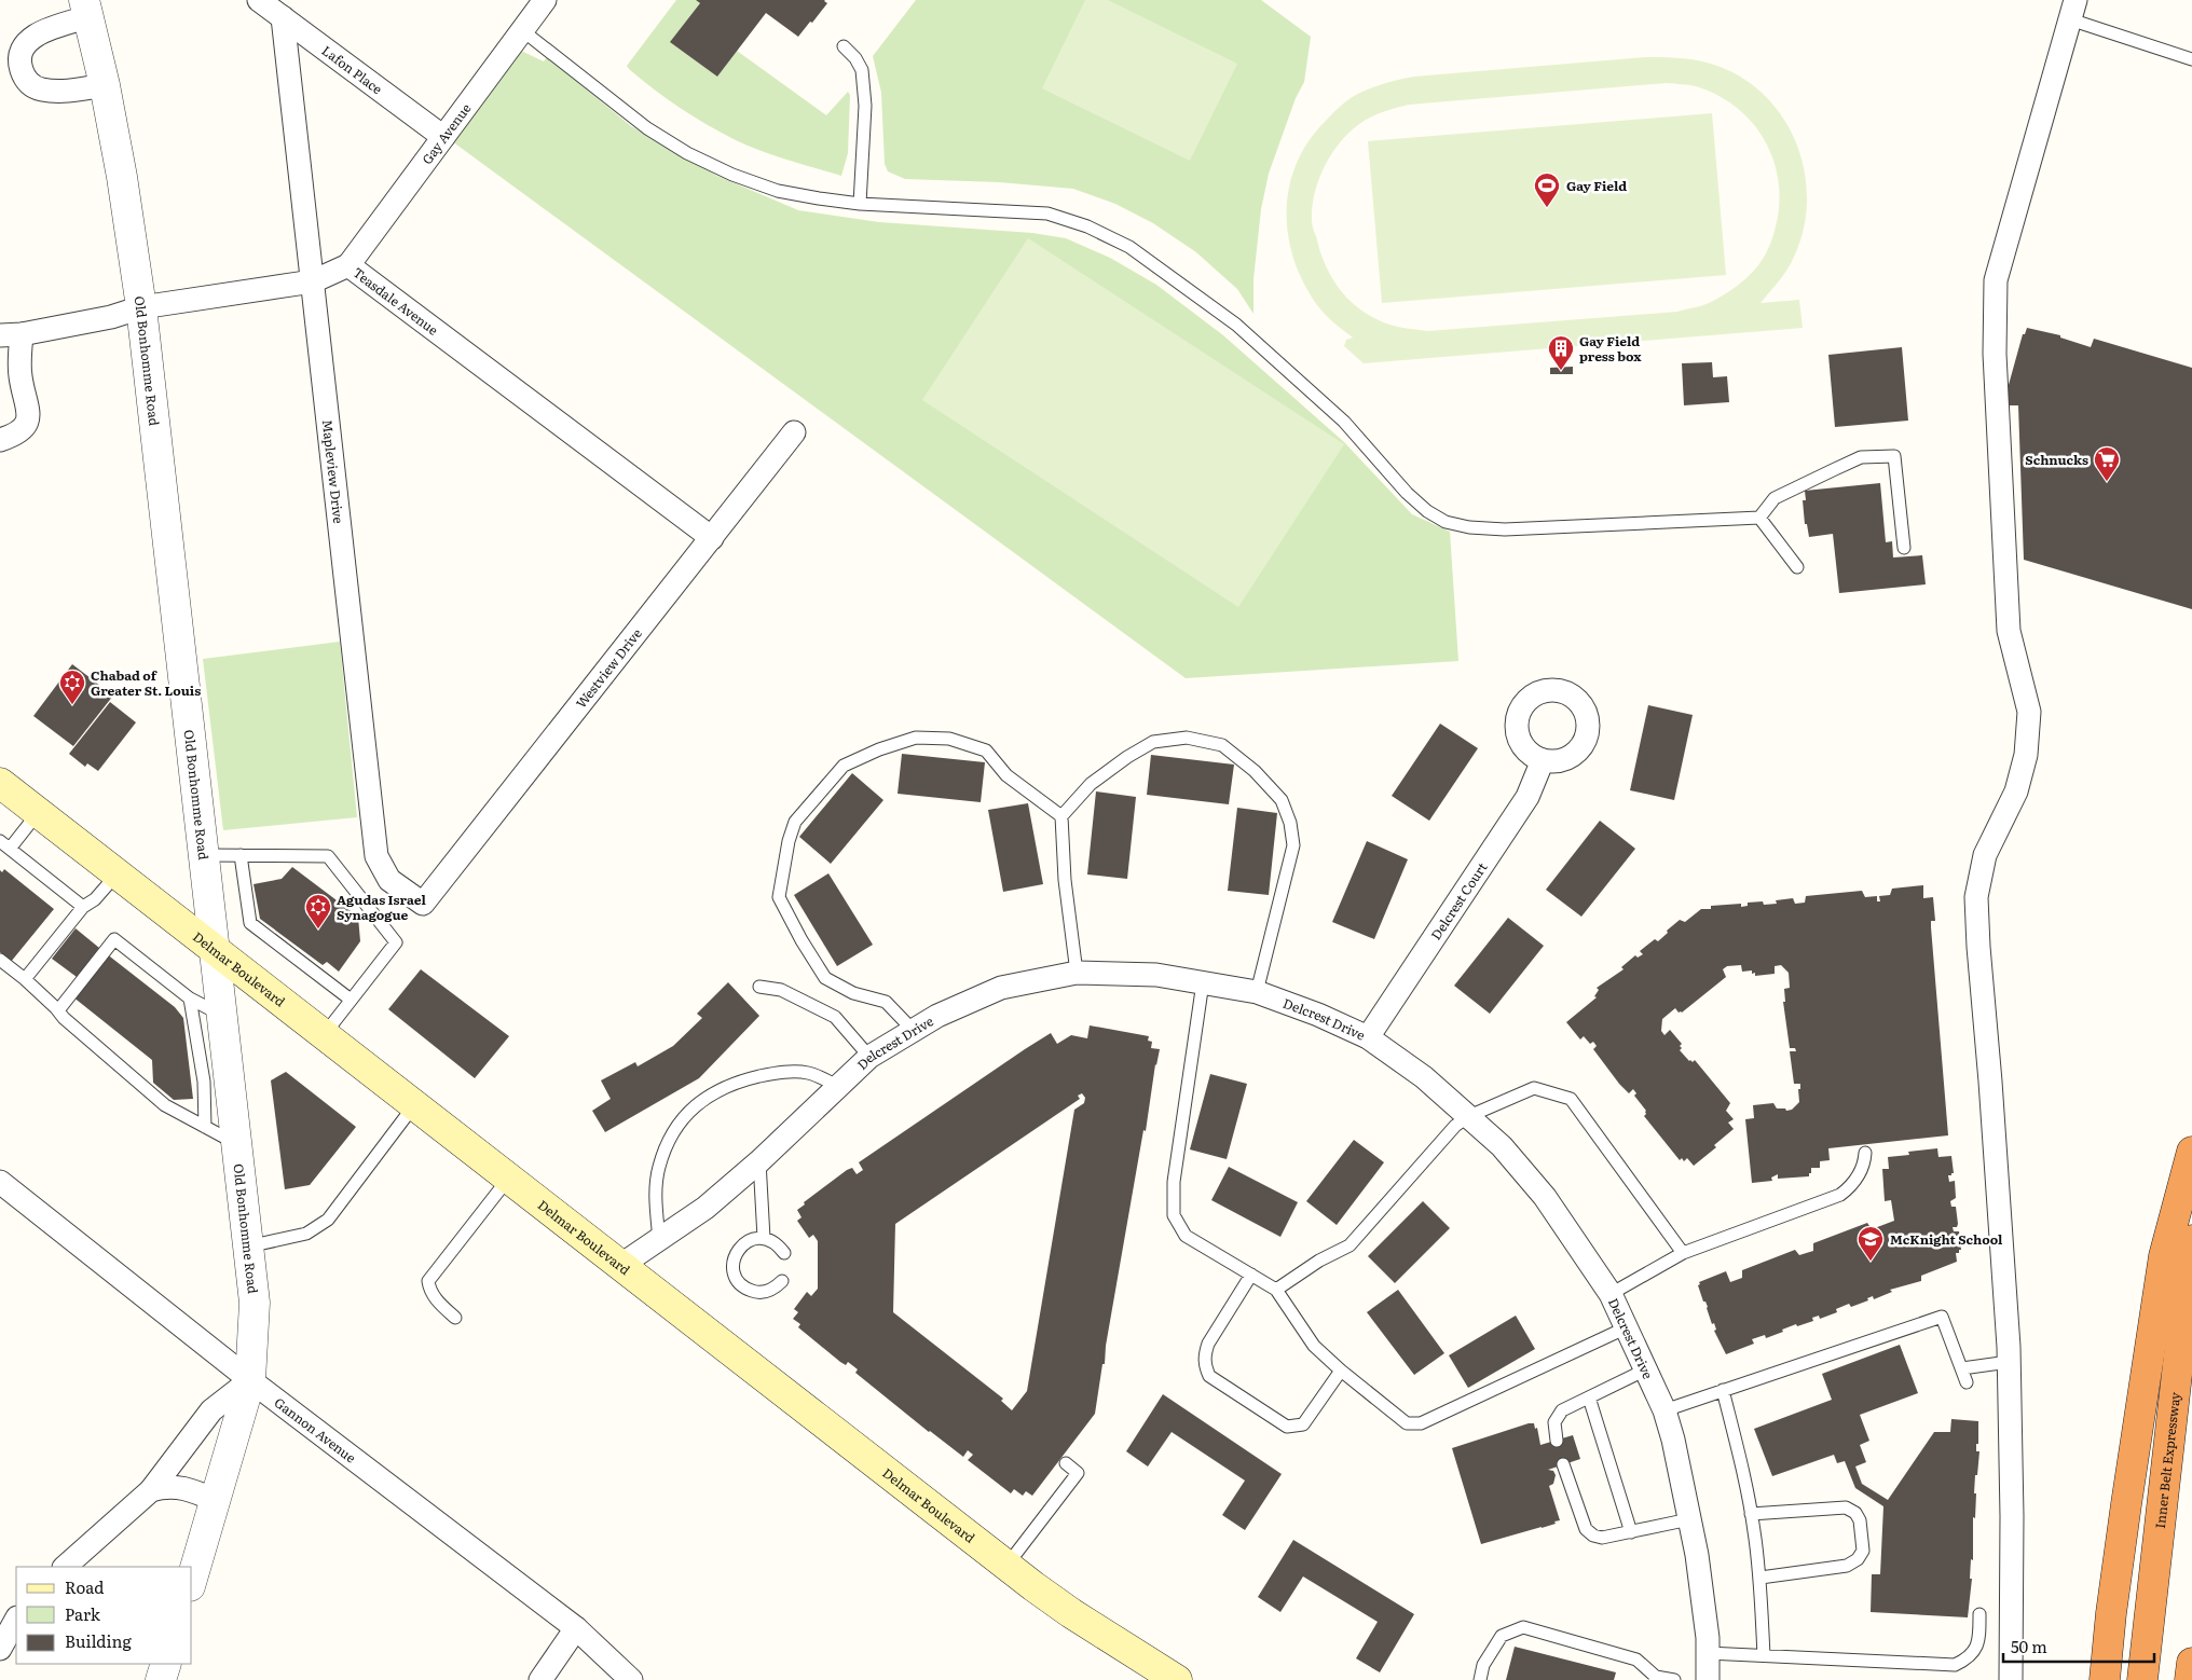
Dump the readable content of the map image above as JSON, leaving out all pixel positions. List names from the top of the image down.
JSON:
{
  "streets": {
    "highway": ["Inner Belt Expressway"],
    "main road": ["Delmar Boulevard"],
    "street": [
      "Lafon Place",
      "Gay Avenue",
      "Teasdale Avenue",
      "Old Bonhomme Road",
      "Mapleview Drive",
      "Westview Drive",
      "Delcrest Court",
      "Delcrest Drive",
      "Gannon Avenue"
    ]
  },
  "crossings": [
    ["Lafon Place", "Gay Avenue"],
    ["Lafon Place", "Mapleview Drive"],
    ["Gay Avenue", "Teasdale Avenue"],
    ["Teasdale Avenue", "Old Bonhomme Road"],
    ["Teasdale Avenue", "Mapleview Drive"],
    ["Teasdale Avenue", "Westview Drive"],
    ["Old Bonhomme Road", "Delmar Boulevard"],
    ["Old Bonhomme Road", "Gannon Avenue"],
    ["Mapleview Drive", "Westview Drive"],
    ["Delcrest Court", "Delcrest Drive"],
    ["Delmar Boulevard", "Delcrest Drive"]
  ],
  "places": {
    "sports": ["Gay Field"],
    "building": ["Gay Field press box"],
    "supermarket": ["Schnucks"],
    "synagogue": ["Chabad of Greater St. Louis", "Agudas Israel Synagogue"],
    "school or university": ["McKnight School"]
  },
  "legend": ["Road", "Park", "Building"],
  "scale_bar": "50 m"
}
